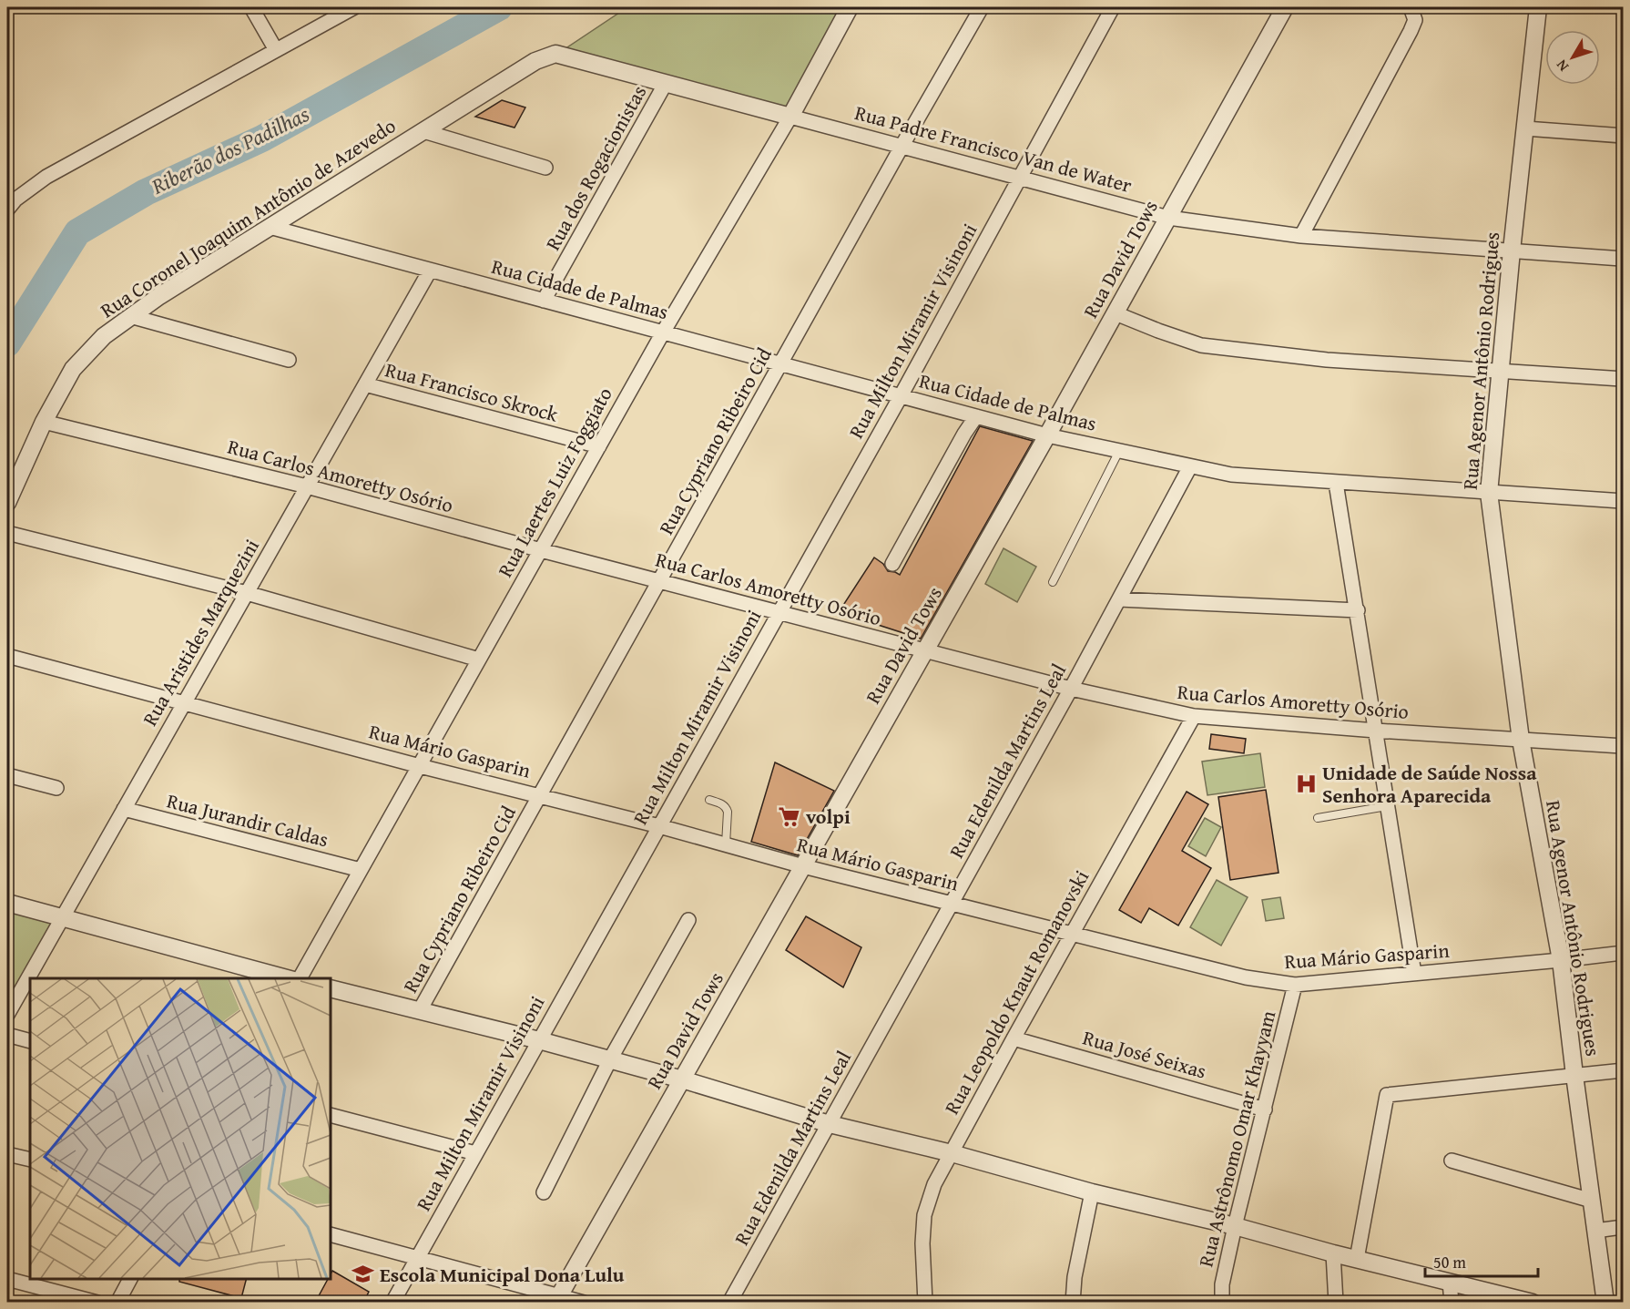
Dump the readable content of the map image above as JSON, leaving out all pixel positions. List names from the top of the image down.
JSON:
{
  "streets": {
    "street": [
      "Rua Padre Francisco Van de Water",
      "Rua dos Rogacionistas",
      "Rua Coronel Joaquim Antônio de Azevedo",
      "Rua David Tows",
      "Rua Cidade de Palmas",
      "Rua Milton Miramir Visinoni",
      "Rua Agenor Antônio Rodrigues",
      "Rua Francisco Skrock",
      "Rua Cypriano Ribeiro Cid",
      "Rua Carlos Amoretty Osório",
      "Rua Laertes Luiz Foggiato",
      "Rua Aristides Marquezini",
      "Rua Mário Gasparin",
      "Rua Edenilda Martins Leal",
      "Rua Jurandir Caldas",
      "Rua Leopoldo Knaut Romanovski",
      "Rua José Seixas",
      "Rua Astrônomo Omar Khayyam"
    ]
  },
  "crossings": [
    ["Rua Padre Francisco Van de Water", "Rua dos Rogacionistas"],
    ["Rua Padre Francisco Van de Water", "Rua Coronel Joaquim Antônio de Azevedo"],
    ["Rua Padre Francisco Van de Water", "Rua David Tows"],
    ["Rua Padre Francisco Van de Water", "Rua Milton Miramir Visinoni"],
    ["Rua Padre Francisco Van de Water", "Rua Agenor Antônio Rodrigues"],
    ["Rua Padre Francisco Van de Water", "Rua Cypriano Ribeiro Cid"],
    ["Rua Padre Francisco Van de Water", "Rua Laertes Luiz Foggiato"],
    ["Rua dos Rogacionistas", "Rua Cidade de Palmas"],
    ["Rua Coronel Joaquim Antônio de Azevedo", "Rua Cidade de Palmas"],
    ["Rua Coronel Joaquim Antônio de Azevedo", "Rua Carlos Amoretty Osório"],
    ["Rua David Tows", "Rua Cidade de Palmas"],
    ["Rua David Tows", "Rua Carlos Amoretty Osório"],
    ["Rua David Tows", "Rua Mário Gasparin"],
    ["Rua Cidade de Palmas", "Rua Milton Miramir Visinoni"],
    ["Rua Cidade de Palmas", "Rua Agenor Antônio Rodrigues"],
    ["Rua Cidade de Palmas", "Rua Cypriano Ribeiro Cid"],
    ["Rua Cidade de Palmas", "Rua Laertes Luiz Foggiato"],
    ["Rua Cidade de Palmas", "Rua Aristides Marquezini"],
    ["Rua Cidade de Palmas", "Rua Edenilda Martins Leal"],
    ["Rua Milton Miramir Visinoni", "Rua Carlos Amoretty Osório"],
    ["Rua Milton Miramir Visinoni", "Rua Mário Gasparin"],
    ["Rua Agenor Antônio Rodrigues", "Rua Carlos Amoretty Osório"],
    ["Rua Agenor Antônio Rodrigues", "Rua Mário Gasparin"],
    ["Rua Francisco Skrock", "Rua Laertes Luiz Foggiato"],
    ["Rua Francisco Skrock", "Rua Aristides Marquezini"],
    ["Rua Cypriano Ribeiro Cid", "Rua Carlos Amoretty Osório"],
    ["Rua Cypriano Ribeiro Cid", "Rua Mário Gasparin"],
    ["Rua Carlos Amoretty Osório", "Rua Laertes Luiz Foggiato"],
    ["Rua Carlos Amoretty Osório", "Rua Aristides Marquezini"],
    ["Rua Carlos Amoretty Osório", "Rua Edenilda Martins Leal"],
    ["Rua Carlos Amoretty Osório", "Rua Leopoldo Knaut Romanovski"],
    ["Rua Laertes Luiz Foggiato", "Rua Mário Gasparin"],
    ["Rua Laertes Luiz Foggiato", "Rua Jurandir Caldas"],
    ["Rua Aristides Marquezini", "Rua Mário Gasparin"],
    ["Rua Aristides Marquezini", "Rua Jurandir Caldas"],
    ["Rua Mário Gasparin", "Rua Edenilda Martins Leal"],
    ["Rua Mário Gasparin", "Rua Leopoldo Knaut Romanovski"],
    ["Rua Mário Gasparin", "Rua Astrônomo Omar Khayyam"],
    ["Rua Leopoldo Knaut Romanovski", "Rua José Seixas"],
    ["Rua José Seixas", "Rua Astrônomo Omar Khayyam"]
  ],
  "water": ["Riberão dos Padilhas"],
  "places": {
    "hospital": ["Unidade de Saúde Nossa Senhora Aparecida"],
    "supermarket": ["volpi"],
    "school or university": ["Escola Municipal Dona Lulu"]
  },
  "scale_bar": "50 m",
  "north": "bottom left"
}
